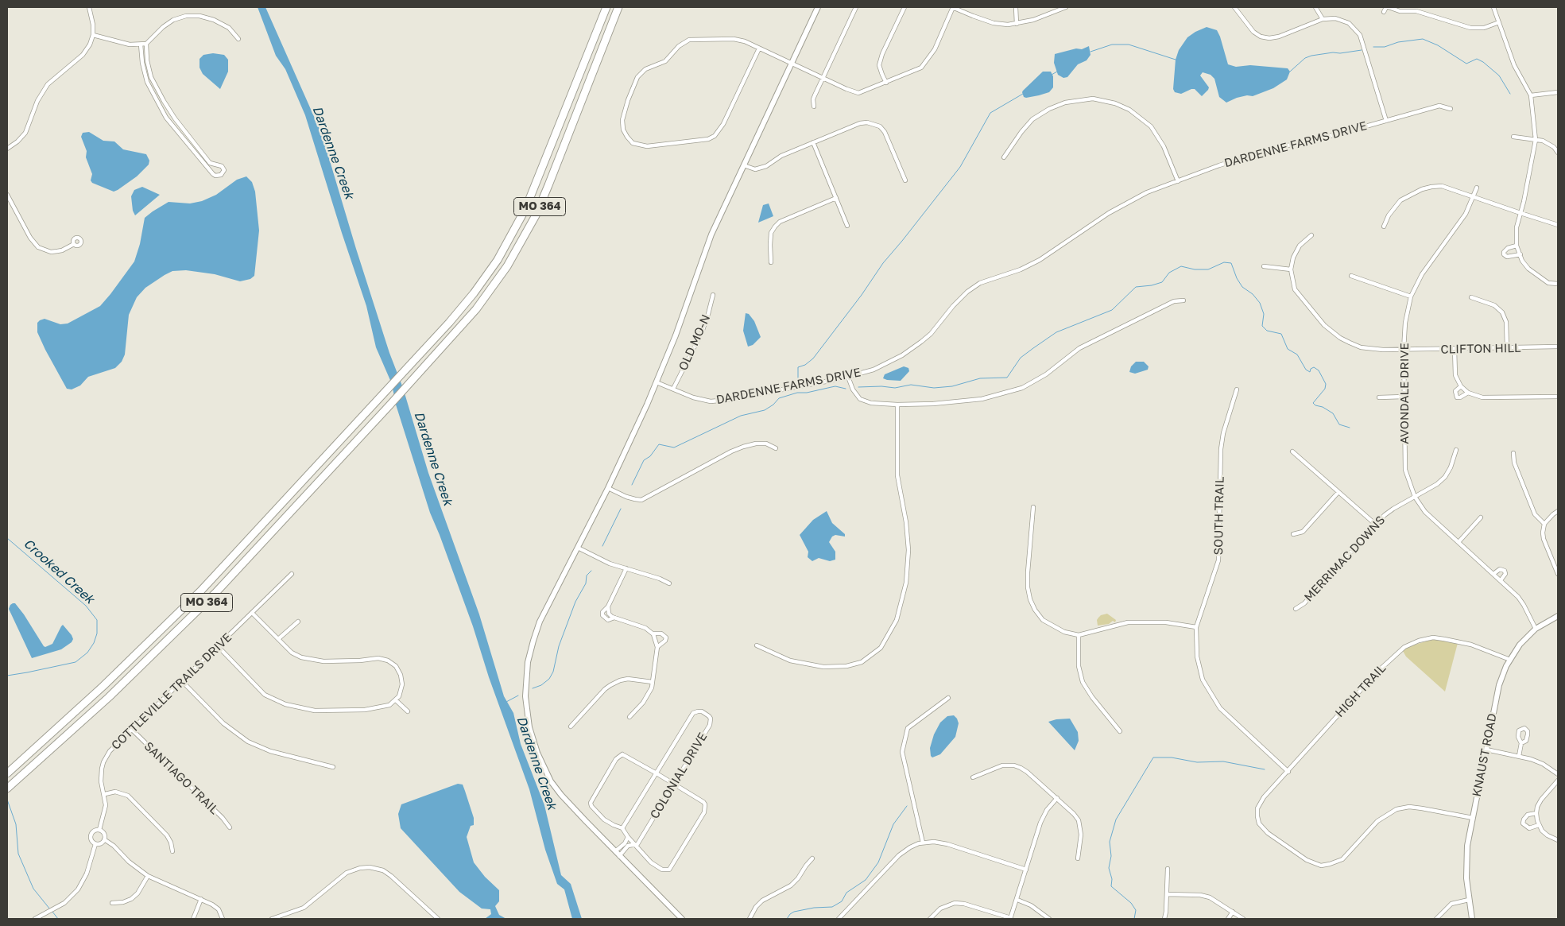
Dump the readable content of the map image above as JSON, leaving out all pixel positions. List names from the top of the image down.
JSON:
{
  "streets": {
    "highway": ["MO 364"],
    "main road": ["KNAUST ROAD"],
    "street": [
      "DARDENNE FARMS DRIVE",
      "OLD MO-N",
      "CLIFTON HILL",
      "AVONDALE DRIVE",
      "SOUTH TRAIL",
      "MERRIMAC DOWNS",
      "HIGH TRAIL",
      "COTTLEVILLE TRAILS DRIVE",
      "COLONIAL DRIVE",
      "SANTIAGO TRAIL"
    ]
  },
  "crossings": [
    ["DARDENNE FARMS DRIVE", "OLD MO-N"],
    ["CLIFTON HILL", "AVONDALE DRIVE"],
    ["AVONDALE DRIVE", "MERRIMAC DOWNS"],
    ["AVONDALE DRIVE", "KNAUST ROAD"],
    ["SOUTH TRAIL", "HIGH TRAIL"],
    ["HIGH TRAIL", "KNAUST ROAD"],
    ["COTTLEVILLE TRAILS DRIVE", "SANTIAGO TRAIL"]
  ],
  "water": ["Dardenne Creek", "Crooked Creek"]
}
